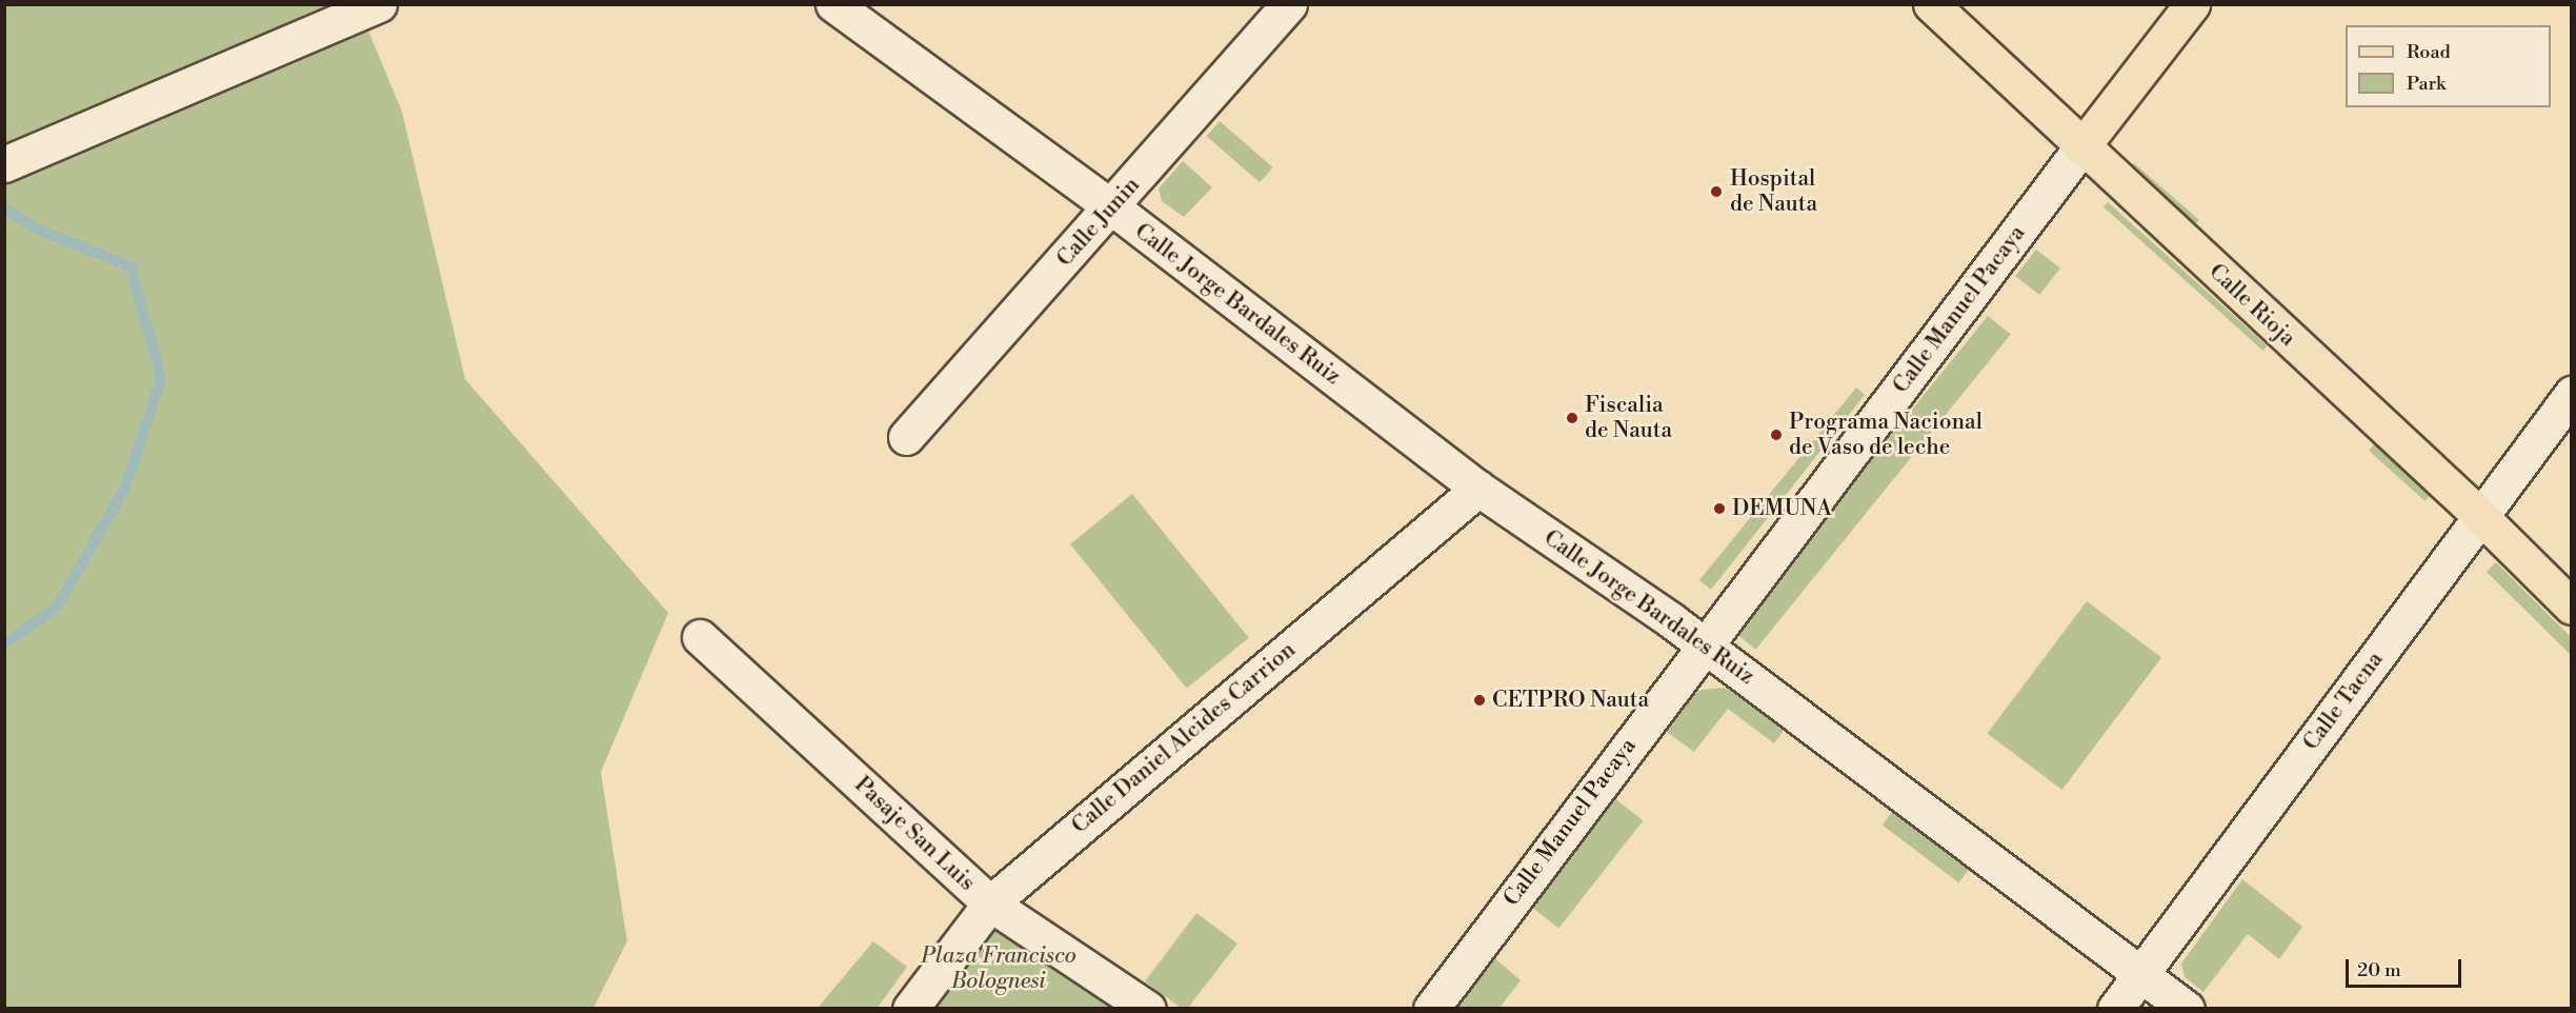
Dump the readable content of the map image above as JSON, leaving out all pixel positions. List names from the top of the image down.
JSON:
{
  "streets": {
    "main road": ["Calle Rioja", "Calle Manuel Pacaya"],
    "street": [
      "Calle Junin",
      "Calle Jorge Bardales Ruiz",
      "Calle Tacna",
      "Calle Daniel Alcides Carrion",
      "Pasaje San Luis"
    ]
  },
  "crossings": [
    ["Calle Junin", "Calle Jorge Bardales Ruiz"],
    ["Calle Jorge Bardales Ruiz", "Calle Manuel Pacaya"],
    ["Calle Jorge Bardales Ruiz", "Calle Tacna"],
    ["Calle Jorge Bardales Ruiz", "Calle Daniel Alcides Carrion"],
    ["Calle Rioja", "Calle Manuel Pacaya"],
    ["Calle Rioja", "Calle Tacna"],
    ["Calle Daniel Alcides Carrion", "Pasaje San Luis"]
  ],
  "parks": ["Plaza Francisco Bolognesi"],
  "places": [
    "Hospital de Nauta",
    "Fiscalia de Nauta",
    "Programa Nacional de Vaso de leche",
    "DEMUNA",
    "CETPRO Nauta"
  ],
  "legend": ["Road", "Park"],
  "scale_bar": "20 m"
}
